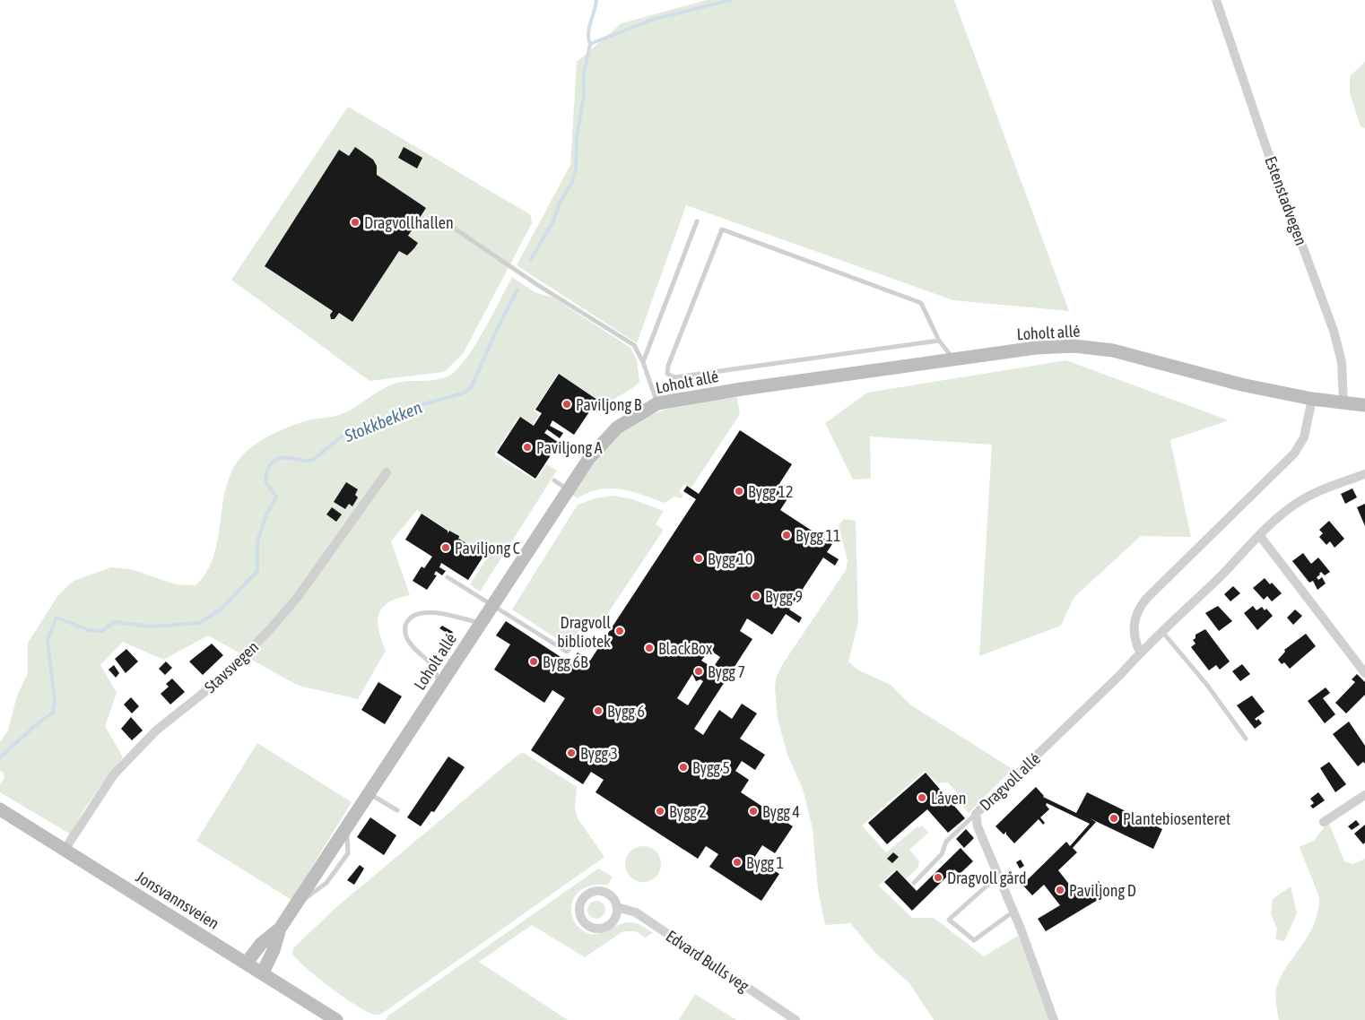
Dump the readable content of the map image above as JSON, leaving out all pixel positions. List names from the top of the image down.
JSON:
{
  "streets": {
    "street": [
      "Estenstadvegen",
      "Loholt allé",
      "Stavsvegen",
      "Dragvoll allé",
      "Jonsvannsveien",
      "Edvard Bulls veg"
    ]
  },
  "crossings": [
    ["Estenstadvegen", "Loholt allé"],
    ["Loholt allé", "Jonsvannsveien"],
    ["Stavsvegen", "Jonsvannsveien"]
  ],
  "water": ["Stokkbekken"],
  "places": [
    "Dragvollhallen",
    "Paviljong B",
    "Paviljong A",
    "Bygg 12",
    "Bygg 11",
    "Paviljong C",
    "Bygg 10",
    "Bygg 9",
    "Dragvoll bibliotek",
    "BlackBox",
    "Bygg 6B",
    "Bygg 7",
    "Bygg 6",
    "Bygg 3",
    "Bygg 5",
    "Låven",
    "Bygg 2",
    "Bygg 4",
    "Plantebiosenteret",
    "Bygg 1",
    "Dragvoll gård",
    "Paviljong D"
  ]
}
